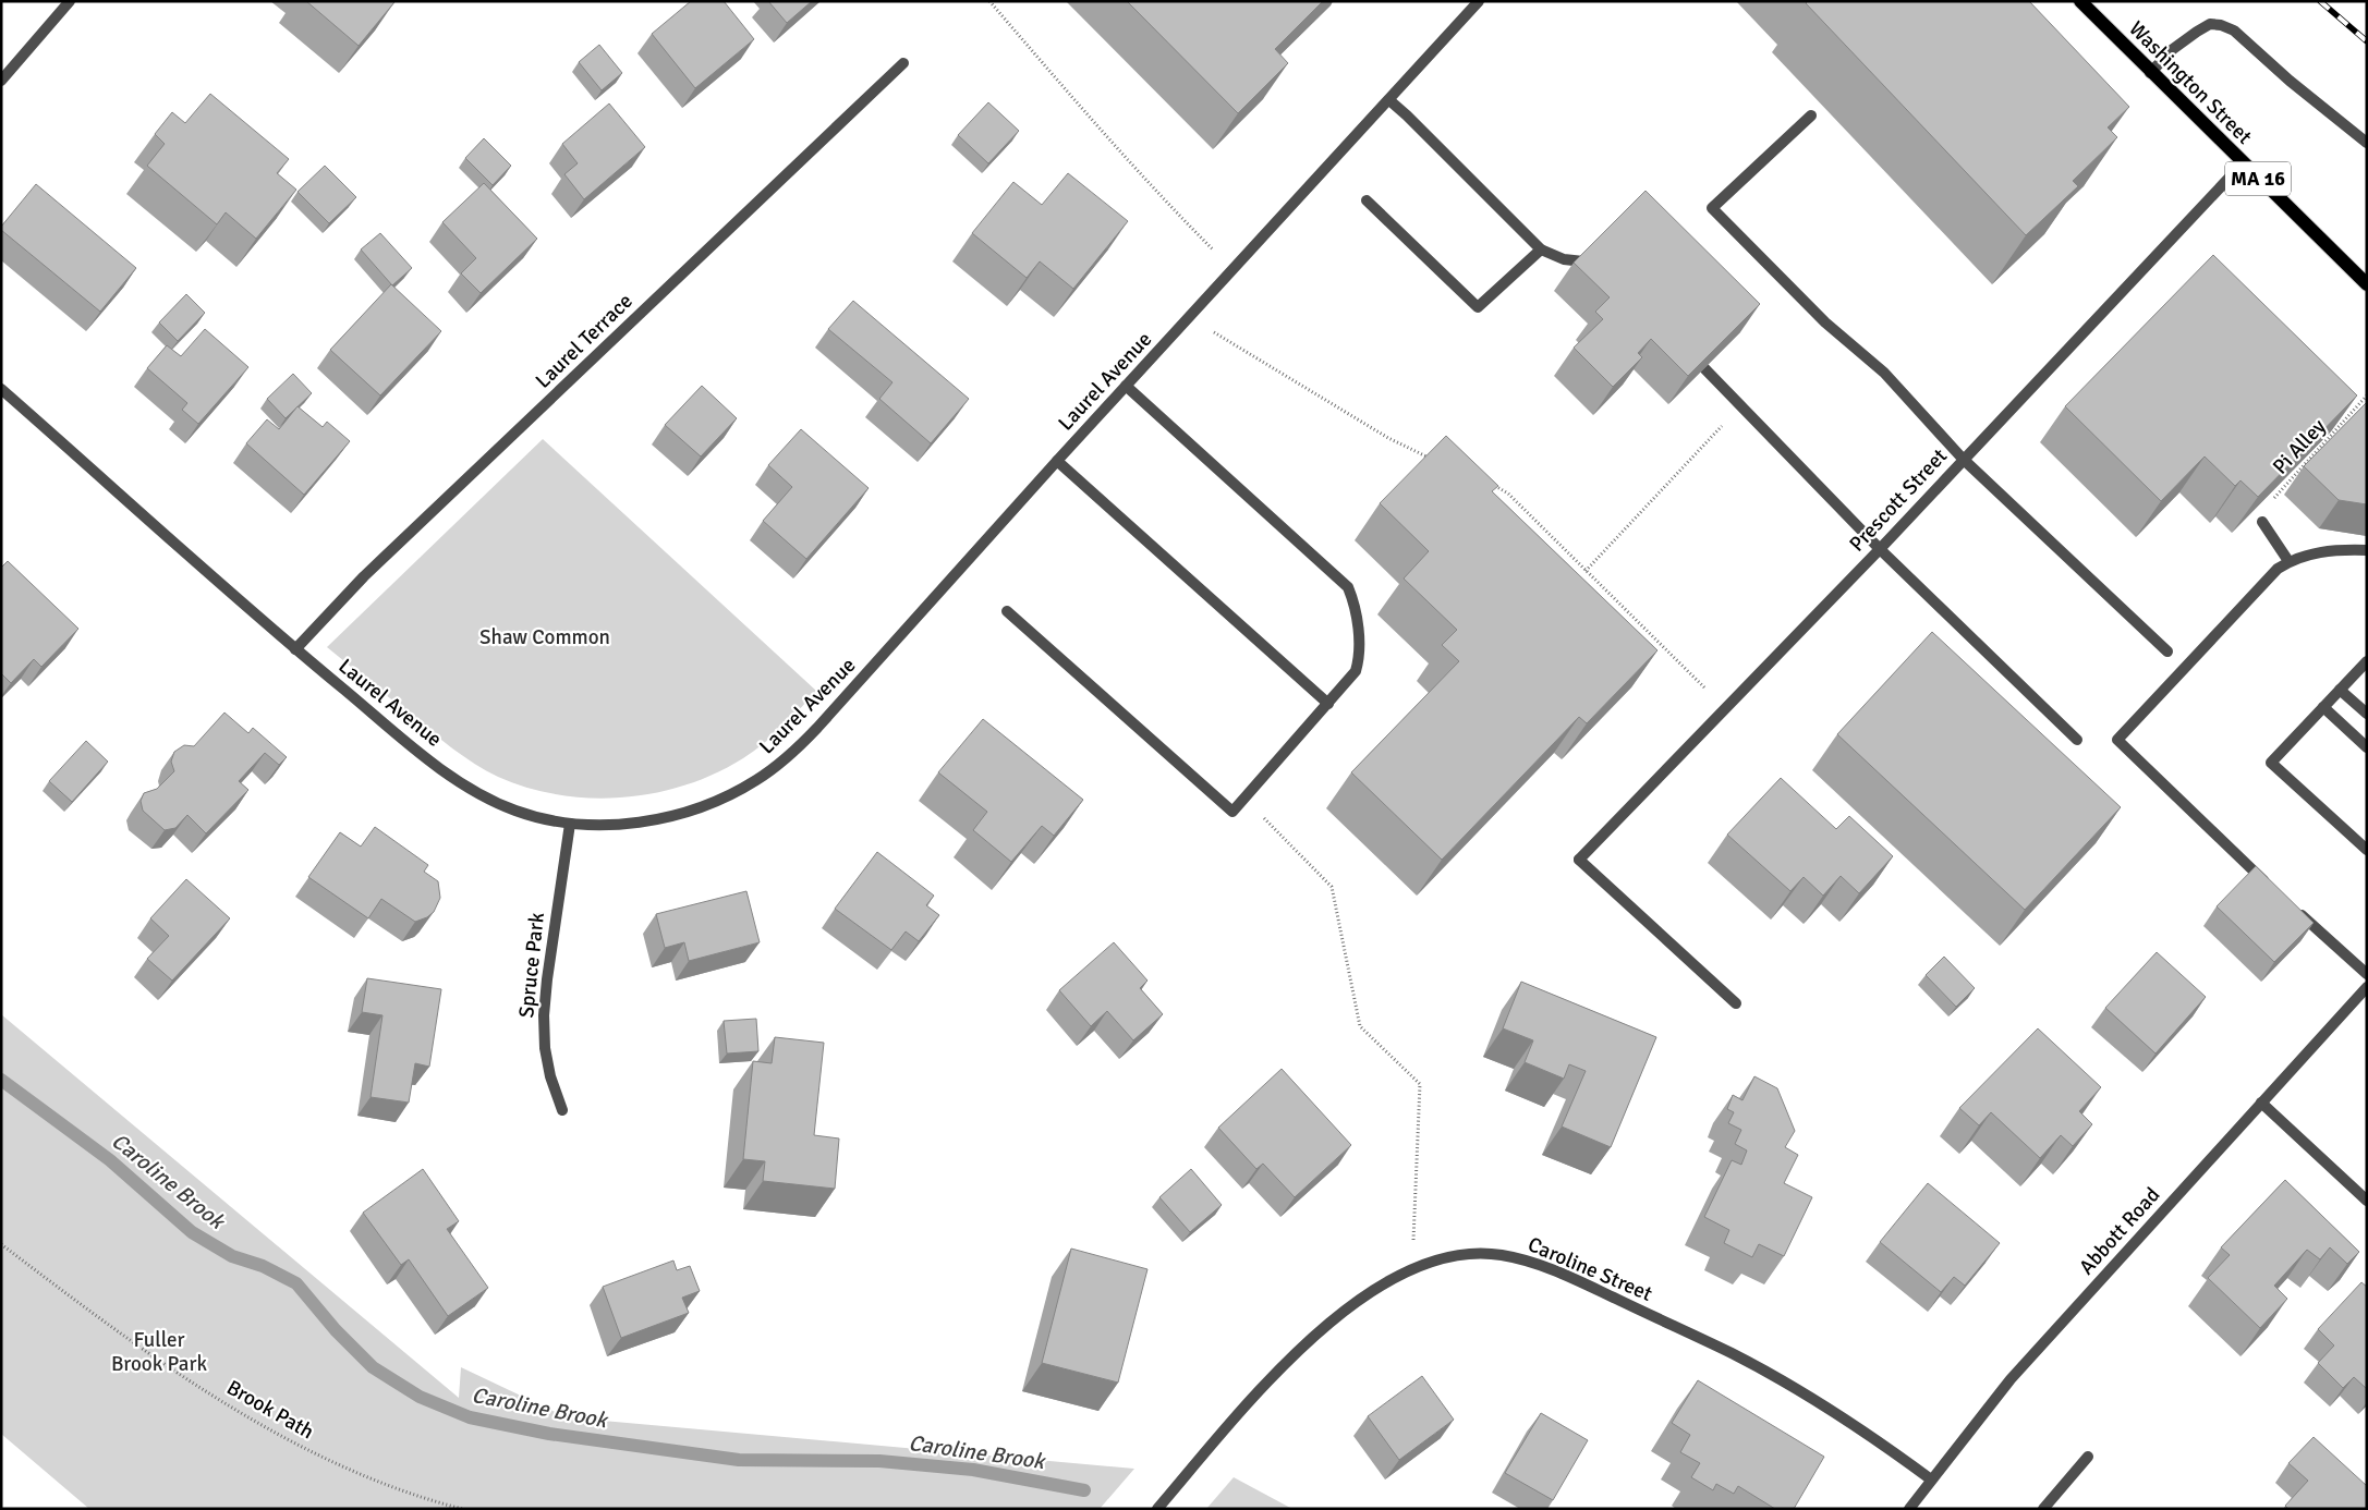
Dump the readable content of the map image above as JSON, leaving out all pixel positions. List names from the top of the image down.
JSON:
{
  "streets": {
    "main road": ["Washington Street", "MA 16"],
    "street": [
      "Laurel Terrace",
      "Laurel Avenue",
      "Prescott Street",
      "Spruce Park",
      "Abbott Road",
      "Caroline Street"
    ],
    "path": ["Pi Alley", "Brook Path"]
  },
  "crossings": [
    ["Washington Street", "Prescott Street"],
    ["Laurel Terrace", "Laurel Avenue"],
    ["Laurel Avenue", "Spruce Park"],
    ["Abbott Road", "Caroline Street"]
  ],
  "water": ["Caroline Brook"],
  "parks": ["Shaw Common", "Fuller Brook Park"]
}
